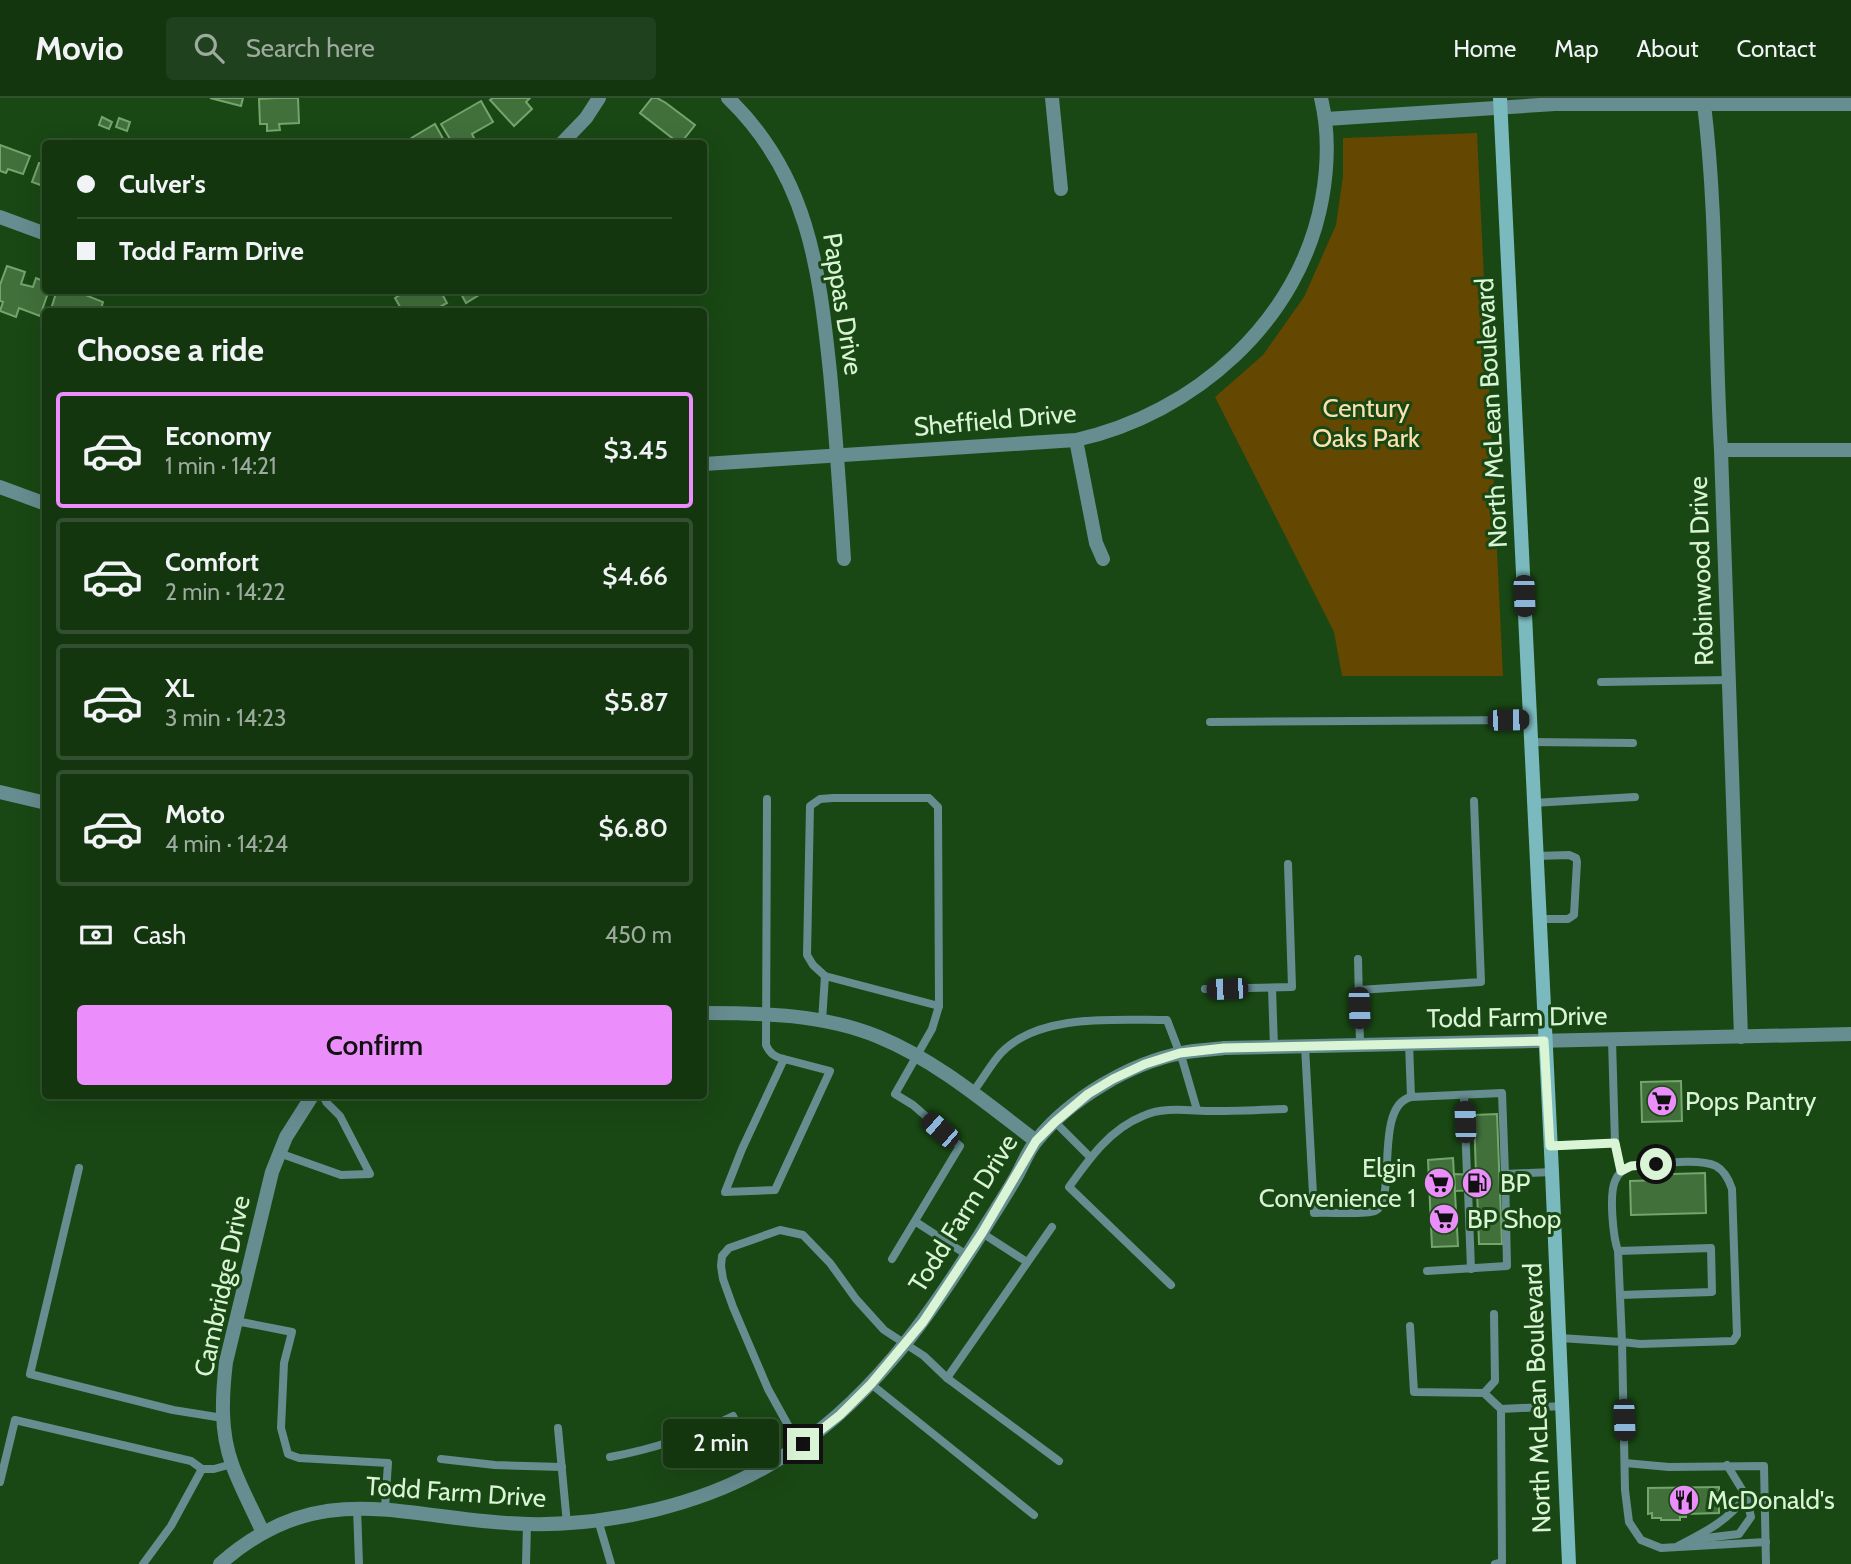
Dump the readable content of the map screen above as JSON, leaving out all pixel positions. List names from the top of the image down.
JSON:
{
  "streets": {
    "main road": ["North McLean Boulevard"],
    "street": [
      "Pappas Drive",
      "Sheffield Drive",
      "Robinwood Drive",
      "Todd Farm Drive",
      "Cambridge Drive"
    ]
  },
  "crossings": [
    ["Pappas Drive", "Sheffield Drive"],
    ["North McLean Boulevard", "Todd Farm Drive"],
    ["Robinwood Drive", "Todd Farm Drive"],
    ["Todd Farm Drive", "Cambridge Drive"]
  ],
  "parks": ["Century Oaks Park"],
  "places": {
    "supermarket": ["Pops Pantry", "Elgin Convenience 1", "BP Shop"],
    "fuel station": ["BP"],
    "restaurant": ["McDonald's"]
  },
  "page": {
    "header": "Movio",
    "search": "Search here",
    "nav": [
      "Home",
      "Map",
      "About",
      "Contact"
    ],
    "banner": ["Culver's", "Todd Farm Drive"],
    "heading": "Choose a ride",
    "list": [
      {
        "name": "Economy",
        "note": "1 min · 14:21",
        "value": "$3.45"
      },
      {
        "name": "Comfort",
        "note": "2 min · 14:22",
        "value": "$4.66"
      },
      {
        "name": "XL",
        "note": "3 min · 14:23",
        "value": "$5.87"
      },
      {
        "name": "Moto",
        "note": "4 min · 14:24",
        "value": "$6.80"
      }
    ],
    "pay": ["Cash", "450 m"],
    "buttons": "Confirm",
    "bubble": "2 min"
  }
}
